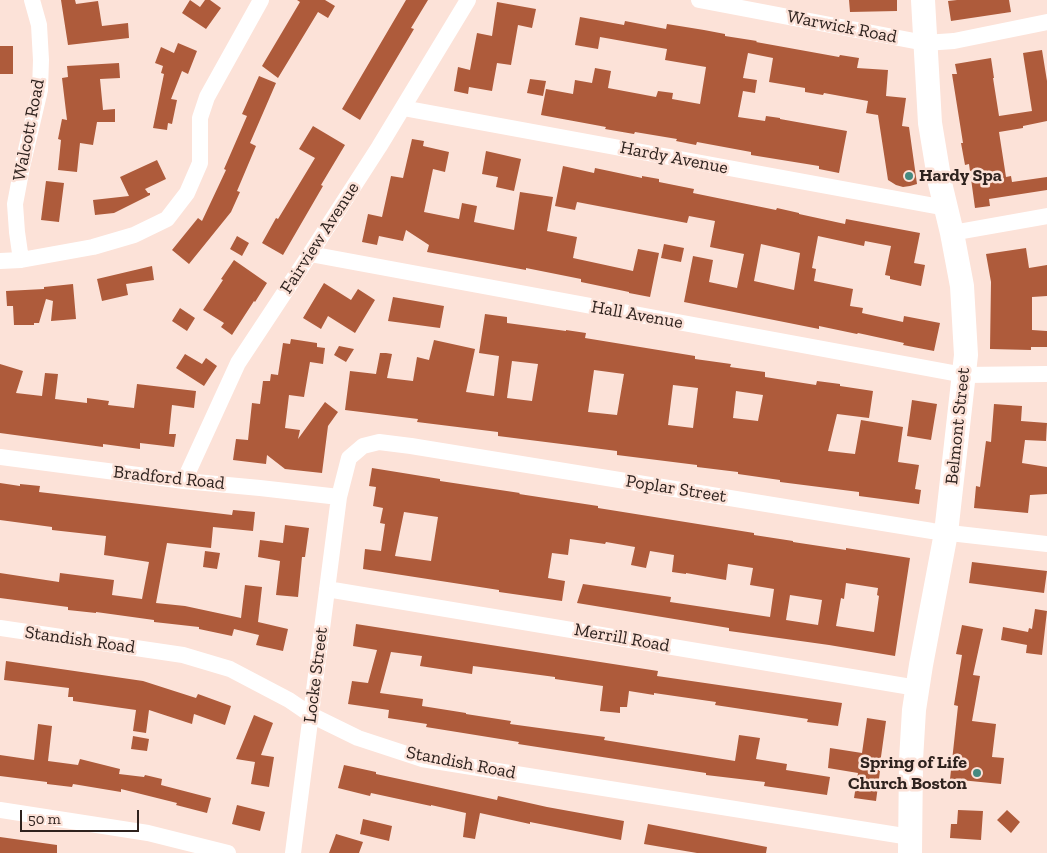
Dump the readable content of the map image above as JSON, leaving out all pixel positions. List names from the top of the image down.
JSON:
{
  "streets": {
    "main road": ["Belmont Street"],
    "street": [
      "Warwick Road",
      "Walcott Road",
      "Hardy Avenue",
      "Fairview Avenue",
      "Hall Avenue",
      "Bradford Road",
      "Poplar Street",
      "Merrill Road",
      "Standish Road",
      "Locke Street"
    ]
  },
  "crossings": [
    ["Warwick Road", "Belmont Street"],
    ["Hardy Avenue", "Fairview Avenue"],
    ["Hardy Avenue", "Belmont Street"],
    ["Fairview Avenue", "Hall Avenue"],
    ["Fairview Avenue", "Bradford Road"],
    ["Hall Avenue", "Belmont Street"],
    ["Belmont Street", "Poplar Street"],
    ["Belmont Street", "Merrill Road"],
    ["Belmont Street", "Standish Road"],
    ["Bradford Road", "Poplar Street"],
    ["Bradford Road", "Locke Street"],
    ["Poplar Street", "Locke Street"],
    ["Merrill Road", "Locke Street"],
    ["Standish Road", "Locke Street"]
  ],
  "places": ["Hardy Spa", "Spring of Life Church Boston"],
  "scale_bar": "50 m"
}
